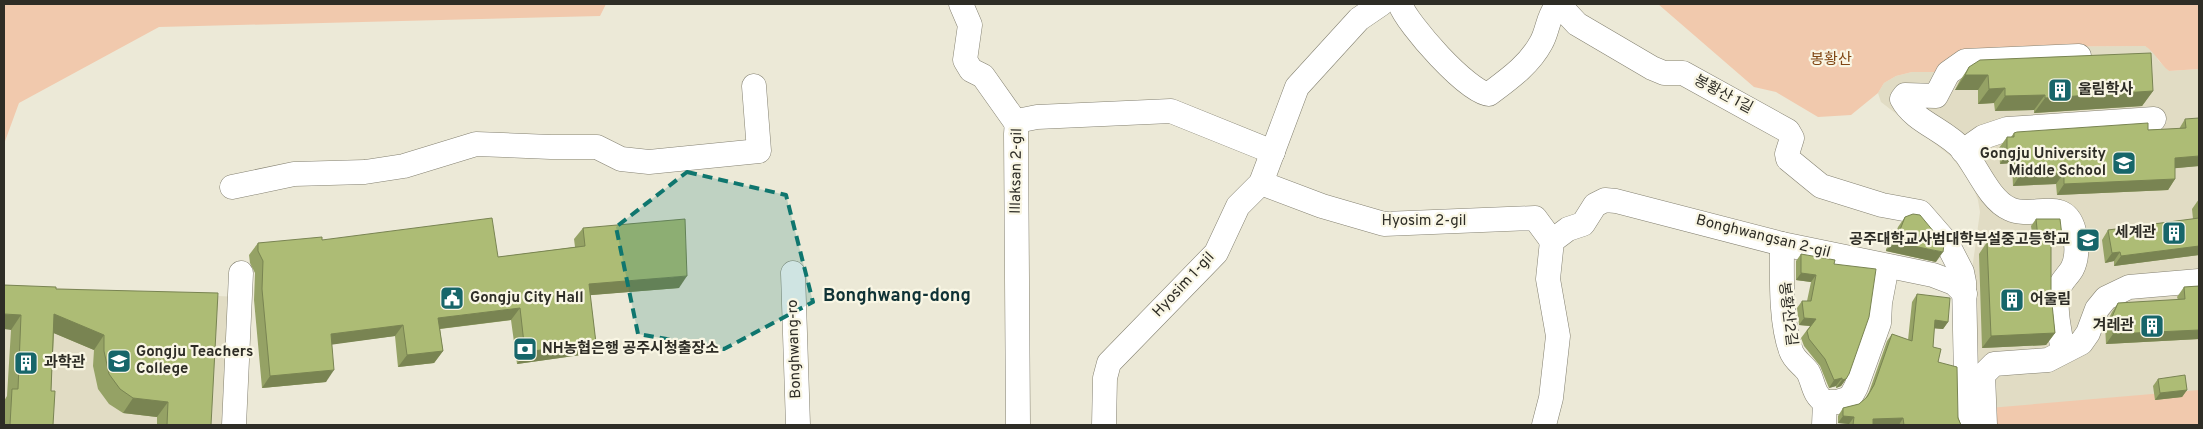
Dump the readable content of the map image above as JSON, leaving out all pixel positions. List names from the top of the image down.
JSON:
{
  "streets": {
    "street": [
      "봉황산 1길",
      "Illaksan 2-gil",
      "Hyosim 2-gil",
      "Bonghwangsan 2-gil",
      "Hyosim 1-gil",
      "봉황산2길",
      "Bonghwang-ro"
    ]
  },
  "crossings": [
    ["봉황산 1길", "Bonghwangsan 2-gil"],
    ["Illaksan 2-gil", "Hyosim 1-gil"],
    ["Hyosim 2-gil", "Bonghwangsan 2-gil"],
    ["Hyosim 2-gil", "Hyosim 1-gil"],
    ["Bonghwangsan 2-gil", "봉황산2길"]
  ],
  "districts": ["Bonghwang-dong"],
  "parks": ["봉황산"],
  "places": {
    "building": [
      "울림학사",
      "세계관",
      "어울림",
      "겨레관",
      "과학관"
    ],
    "school or university": ["Gongju University Middle School", "공주대학교사범대학부설중고등학교", "Gongju Teachers College"],
    "public building": ["Gongju City Hall"],
    "bank": ["NH농협은행 공주시청출장소"]
  }
}
